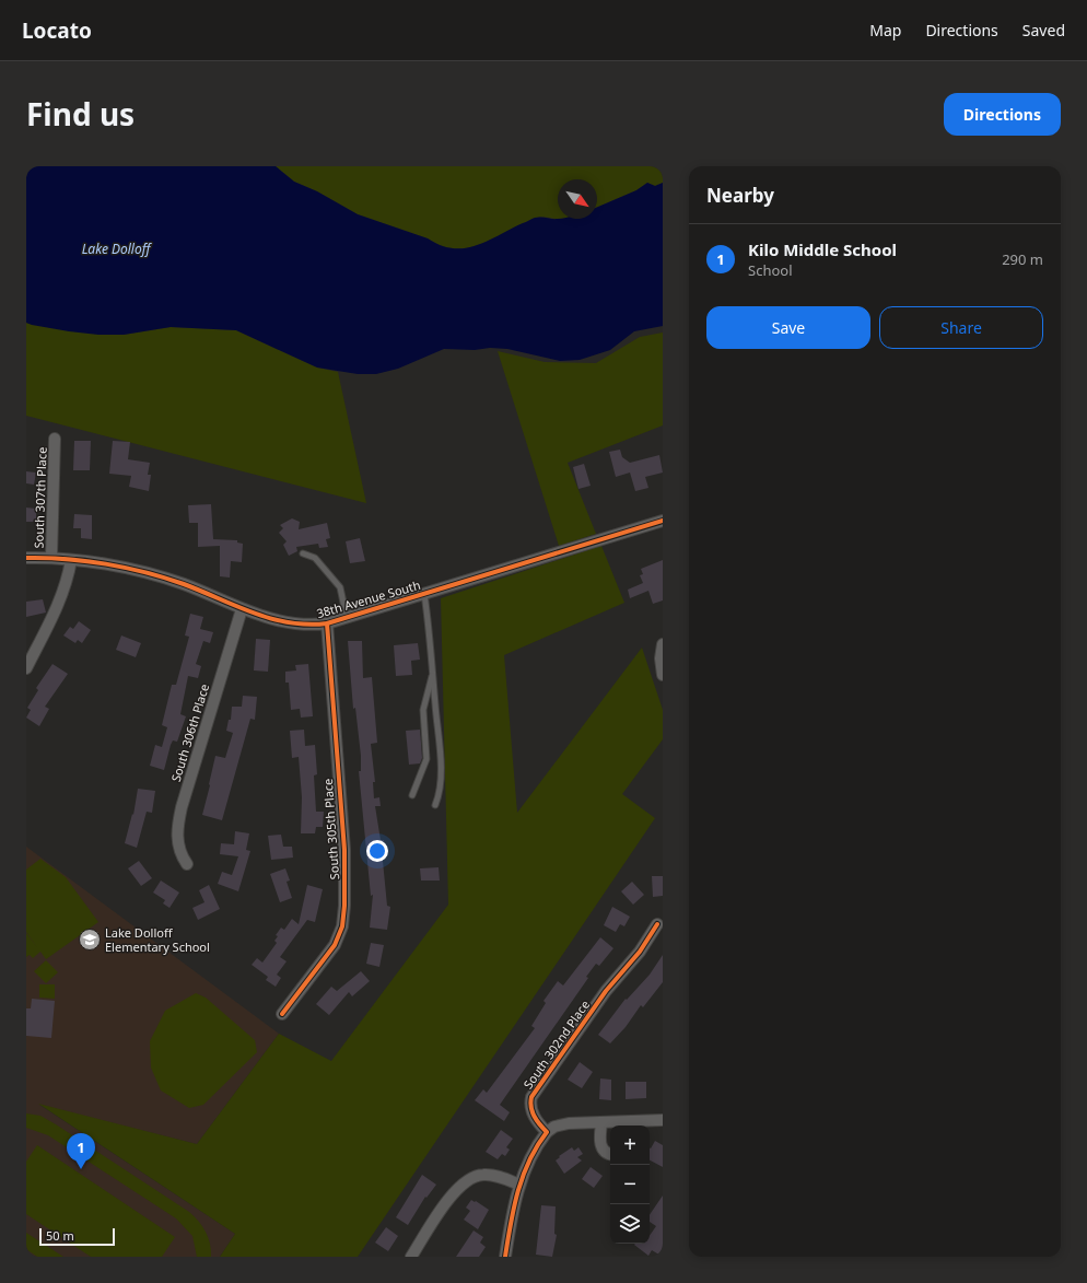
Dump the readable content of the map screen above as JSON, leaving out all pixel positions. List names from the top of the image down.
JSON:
{
  "streets": {
    "street": [
      "South 307th Place",
      "38th Avenue South",
      "South 306th Place",
      "South 305th Place",
      "South 302nd Place"
    ]
  },
  "crossings": [
    ["South 307th Place", "38th Avenue South"],
    ["38th Avenue South", "South 306th Place"],
    ["38th Avenue South", "South 305th Place"]
  ],
  "water": ["Lake Dolloff"],
  "places": {
    "school or university": ["Lake Dolloff Elementary School"]
  },
  "scale_bar": "50 m",
  "north": "bottom right",
  "page": {
    "header": "Locato",
    "nav": ["Map", "Directions", "Saved"],
    "title": "Find us",
    "buttons": [
      "Directions",
      ["Save", "Share"]
    ],
    "heading": "Nearby",
    "list": [
      {
        "mark": "1",
        "name": "Kilo Middle School",
        "note": "School",
        "value": "290 m"
      }
    ],
    "map_buttons": ["+", "−"],
    "pins": "1",
    "scale": "50 m"
  }
}
